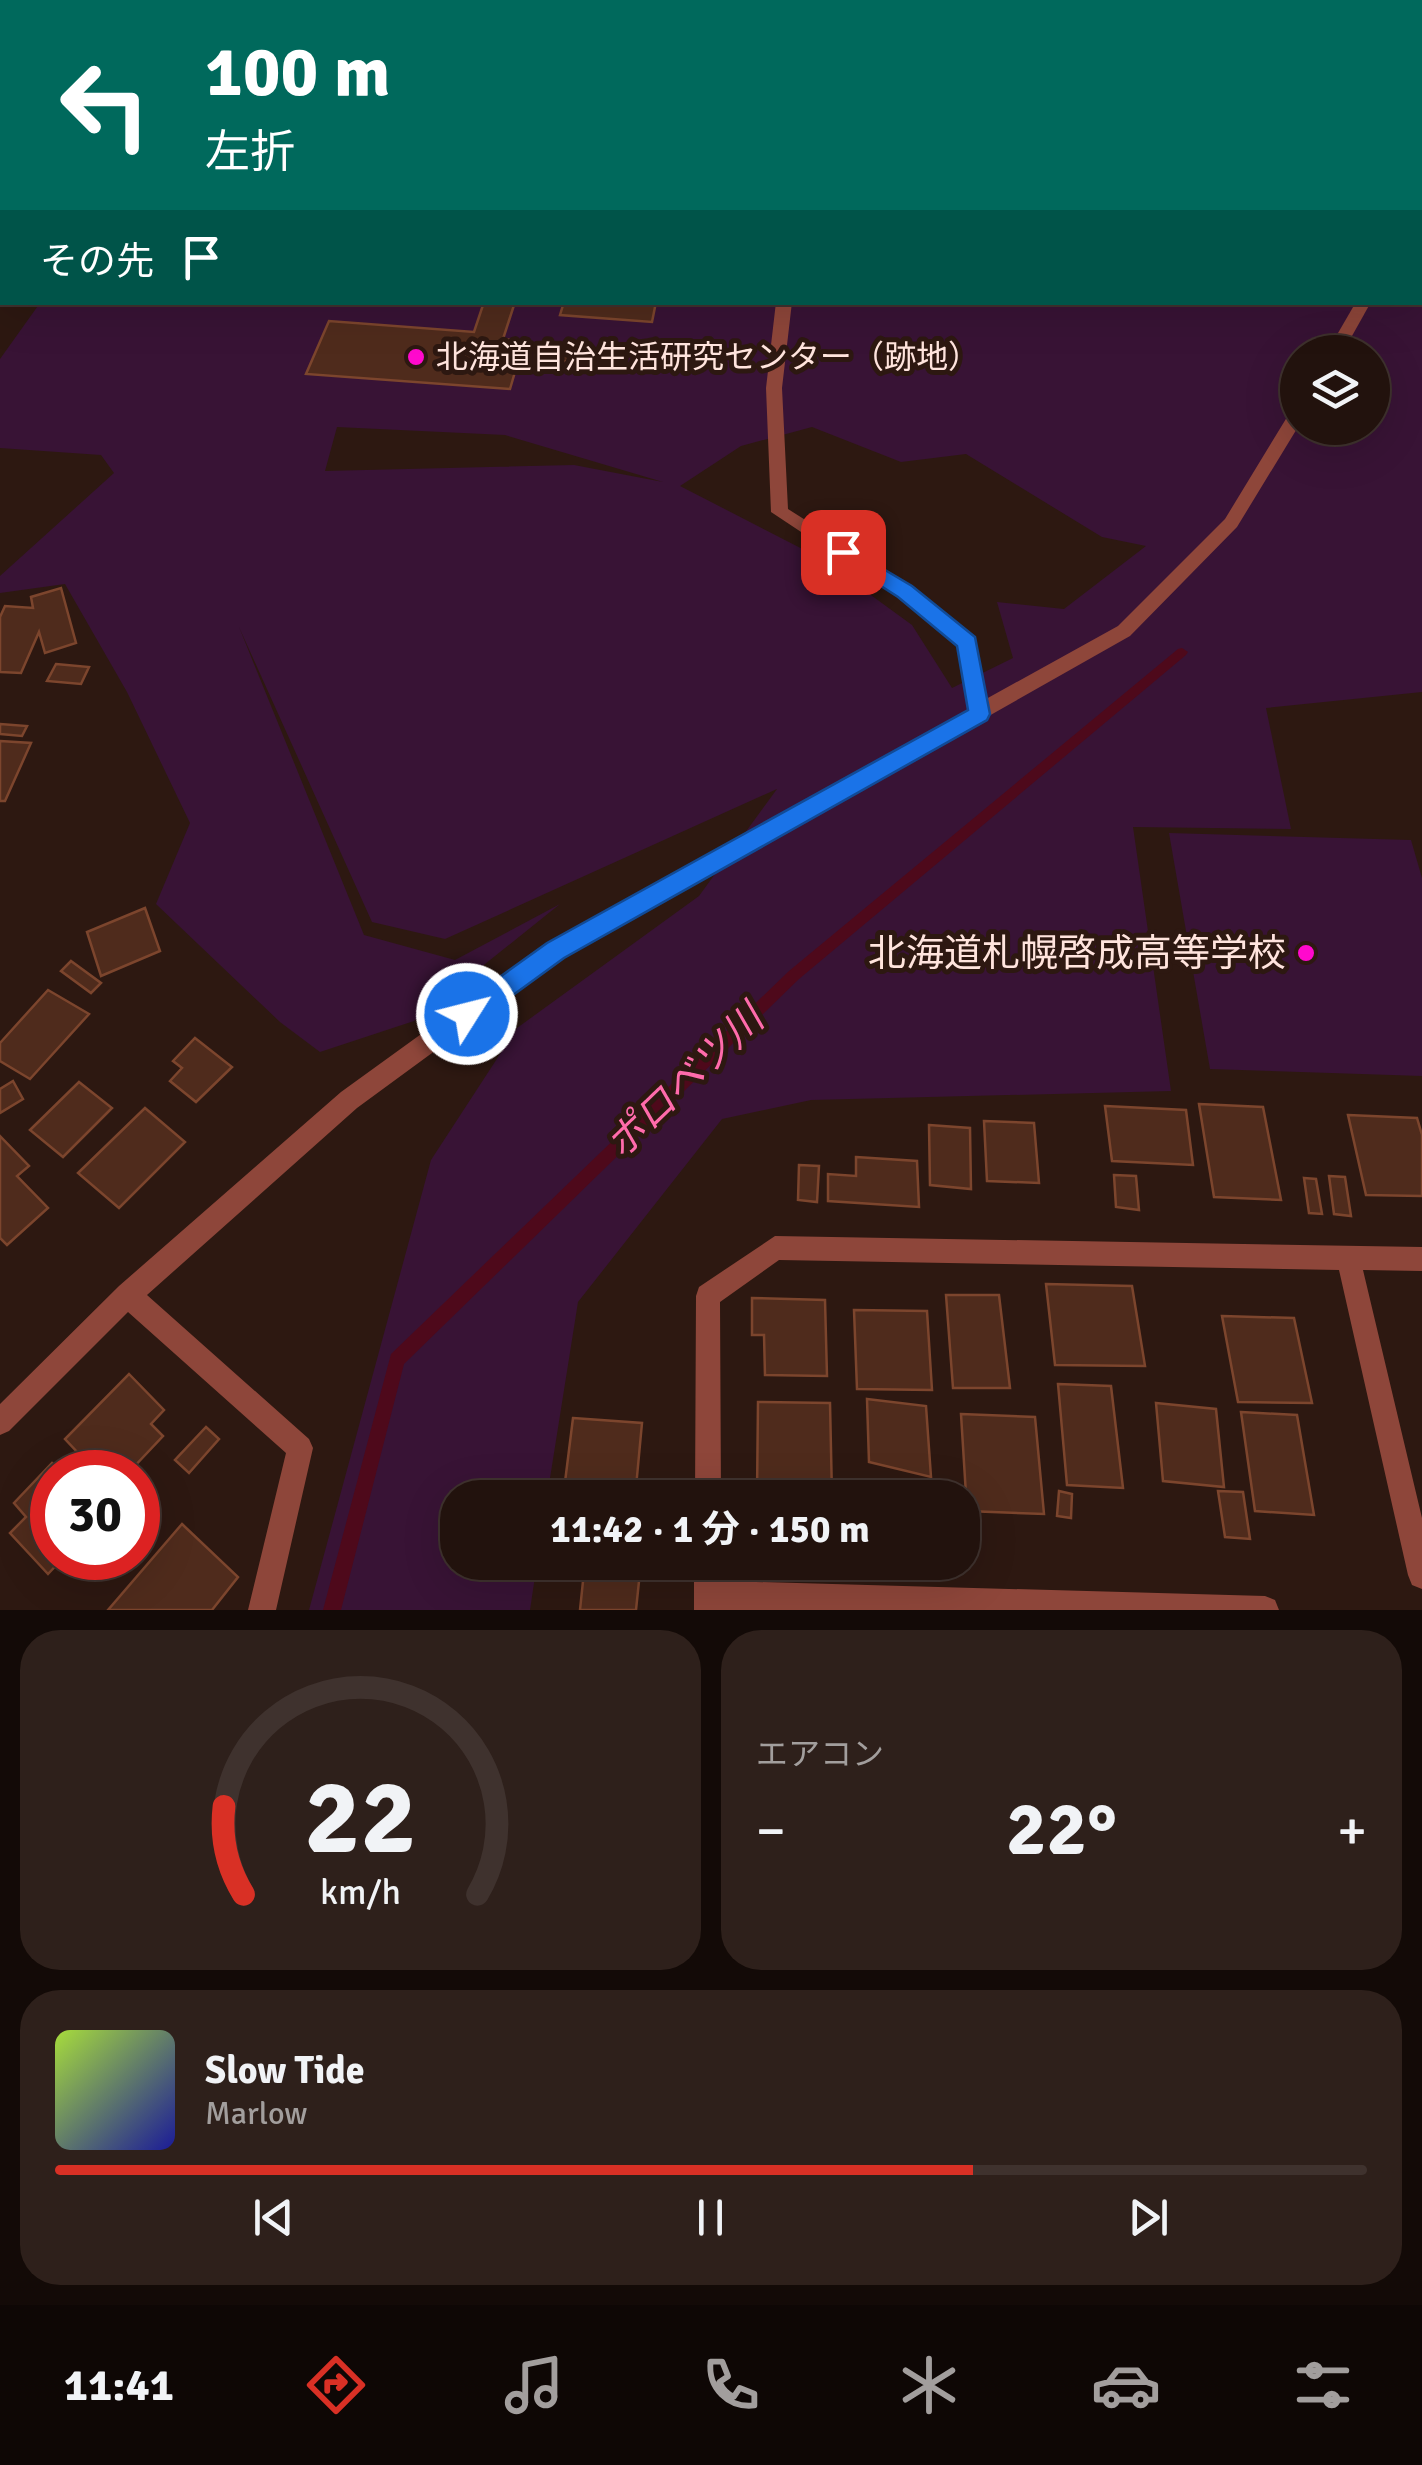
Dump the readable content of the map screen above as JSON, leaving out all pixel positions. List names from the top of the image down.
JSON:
{
  "water": ["ポロベツ川"],
  "places": ["北海道自治生活研究センター（跡地）", "北海道札幌啓成高等学校"],
  "page": {
    "turn": ["100 m", "左折"],
    "then": "その先",
    "limit": "30",
    "trip": "11:42 · 1 分 · 150 m",
    "tile": "エアコン",
    "heat": ["−", "22°", "+"],
    "song": ["Slow Tide", "Marlow"],
    "tabs": "11:41",
    "gauge": ["22", "km/h"]
  }
}
